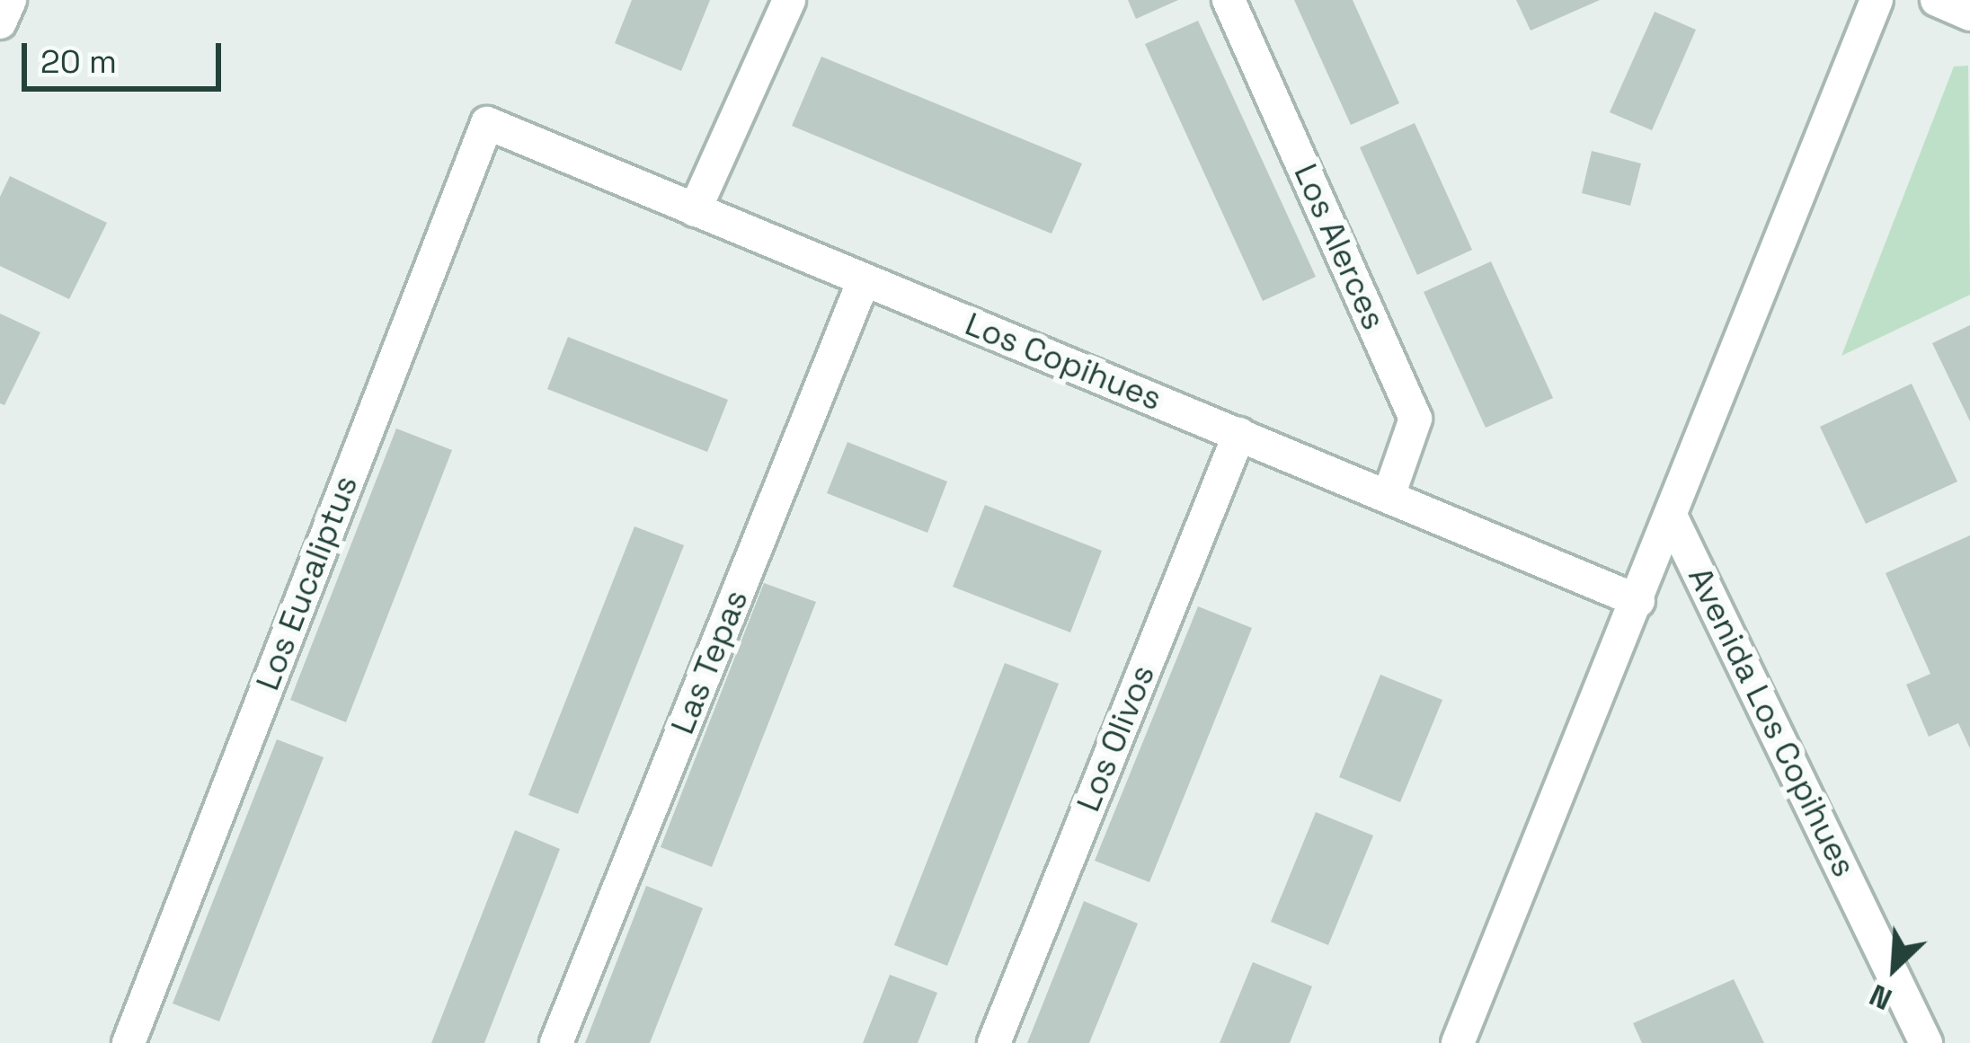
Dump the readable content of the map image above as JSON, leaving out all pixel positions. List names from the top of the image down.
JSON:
{
  "streets": {
    "street": [
      "Los Alerces",
      "Los Copihues",
      "Los Eucaliptus",
      "Las Tepas",
      "Avenida Los Copihues",
      "Los Olivos"
    ]
  },
  "crossings": [
    ["Los Alerces", "Los Copihues"],
    ["Los Copihues", "Los Eucaliptus"],
    ["Los Copihues", "Las Tepas"],
    ["Los Copihues", "Los Olivos"]
  ],
  "scale_bar": "20 m",
  "north": "bottom left"
}
